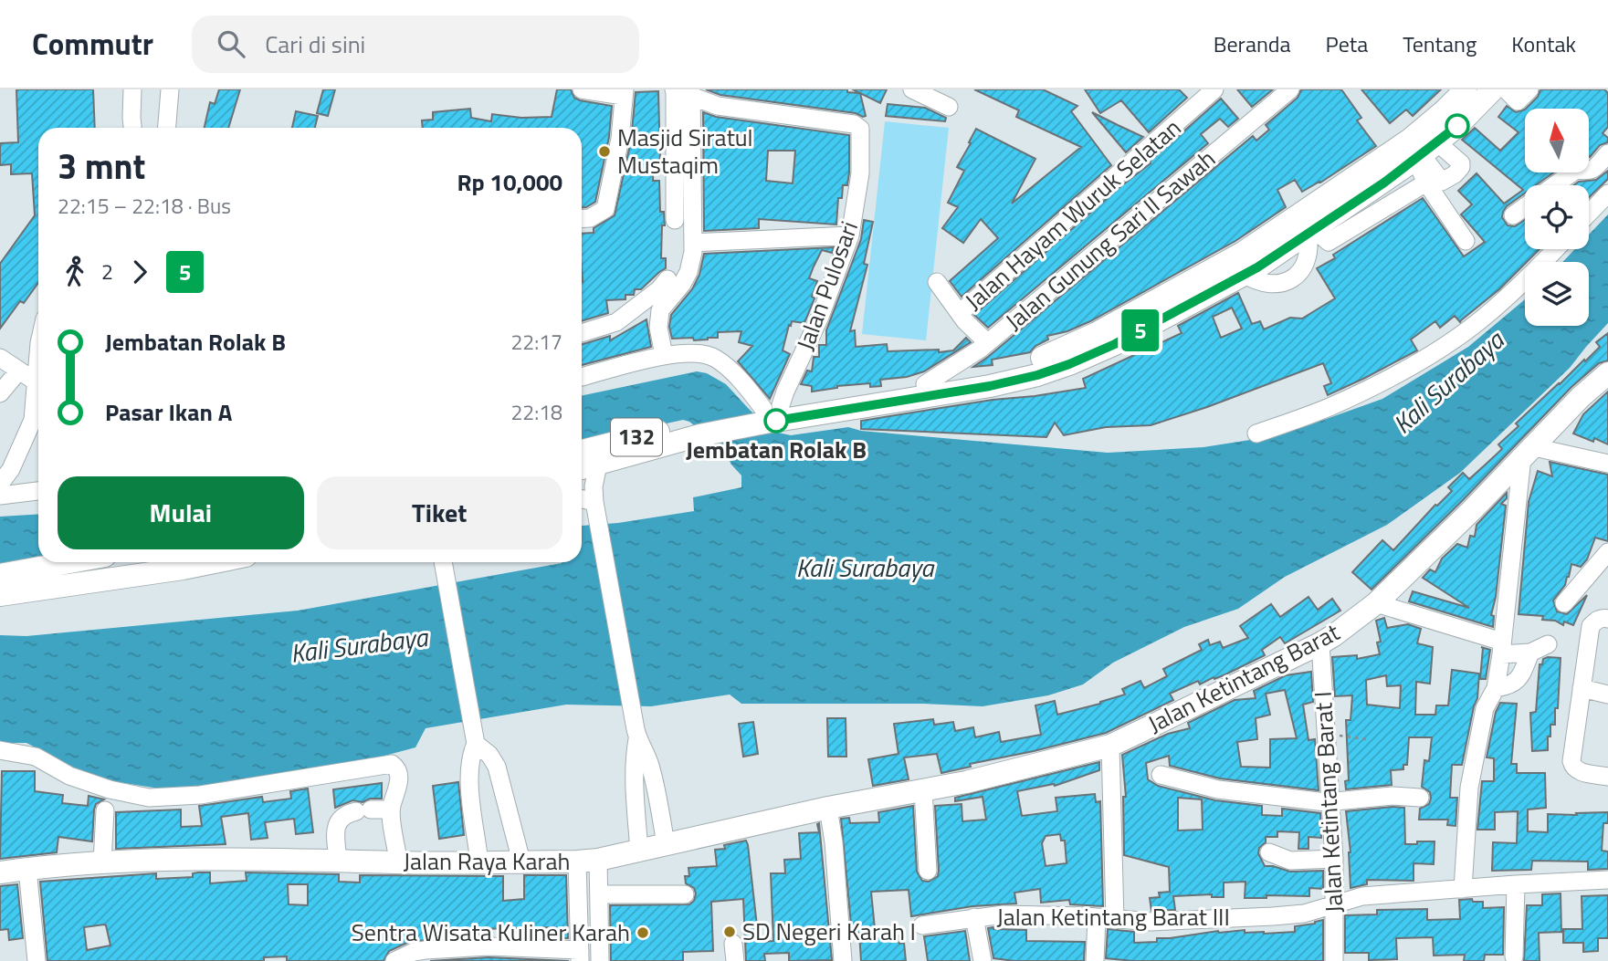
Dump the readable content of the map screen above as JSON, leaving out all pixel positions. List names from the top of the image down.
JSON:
{
  "streets": {
    "main road": ["132", "Jalan Ketintang Barat", "Jalan Raya Karah"],
    "street": [
      "Jalan Hayam Wuruk Selatan",
      "Jalan Gunung Sari II Sawah",
      "Jalan Pulosari",
      "Jalan Ketintang Barat I",
      "Jalan Ketintang Barat III"
    ]
  },
  "crossings": [
    ["Jalan Gunung Sari II Sawah", "132"],
    ["Jalan Pulosari", "132"],
    ["Jalan Ketintang Barat", "Jalan Ketintang Barat I"],
    ["Jalan Ketintang Barat", "Jalan Raya Karah"],
    ["Jalan Ketintang Barat I", "Jalan Ketintang Barat III"]
  ],
  "water": ["Kali Surabaya"],
  "places": [
    "Masjid Siratul Mustaqim",
    "Jembatan Rolak B",
    "SD Negeri Karah I",
    "Sentra Wisata Kuliner Karah"
  ],
  "lines": ["bus line 5"],
  "north": "top",
  "page": {
    "header": "Commutr",
    "search": "Cari di sini",
    "nav": [
      "Beranda",
      "Peta",
      "Tentang",
      "Kontak"
    ],
    "on_map": "5",
    "heading": ["3 mnt", "22:15 – 22:18 · Bus", "Rp 10,000"],
    "legs": ["2", "5"],
    "list": [
      {
        "name": "Jembatan Rolak B",
        "value": "22:17"
      },
      {
        "name": "Pasar Ikan A",
        "value": "22:18"
      }
    ],
    "buttons": ["Mulai", "Tiket"]
  }
}
